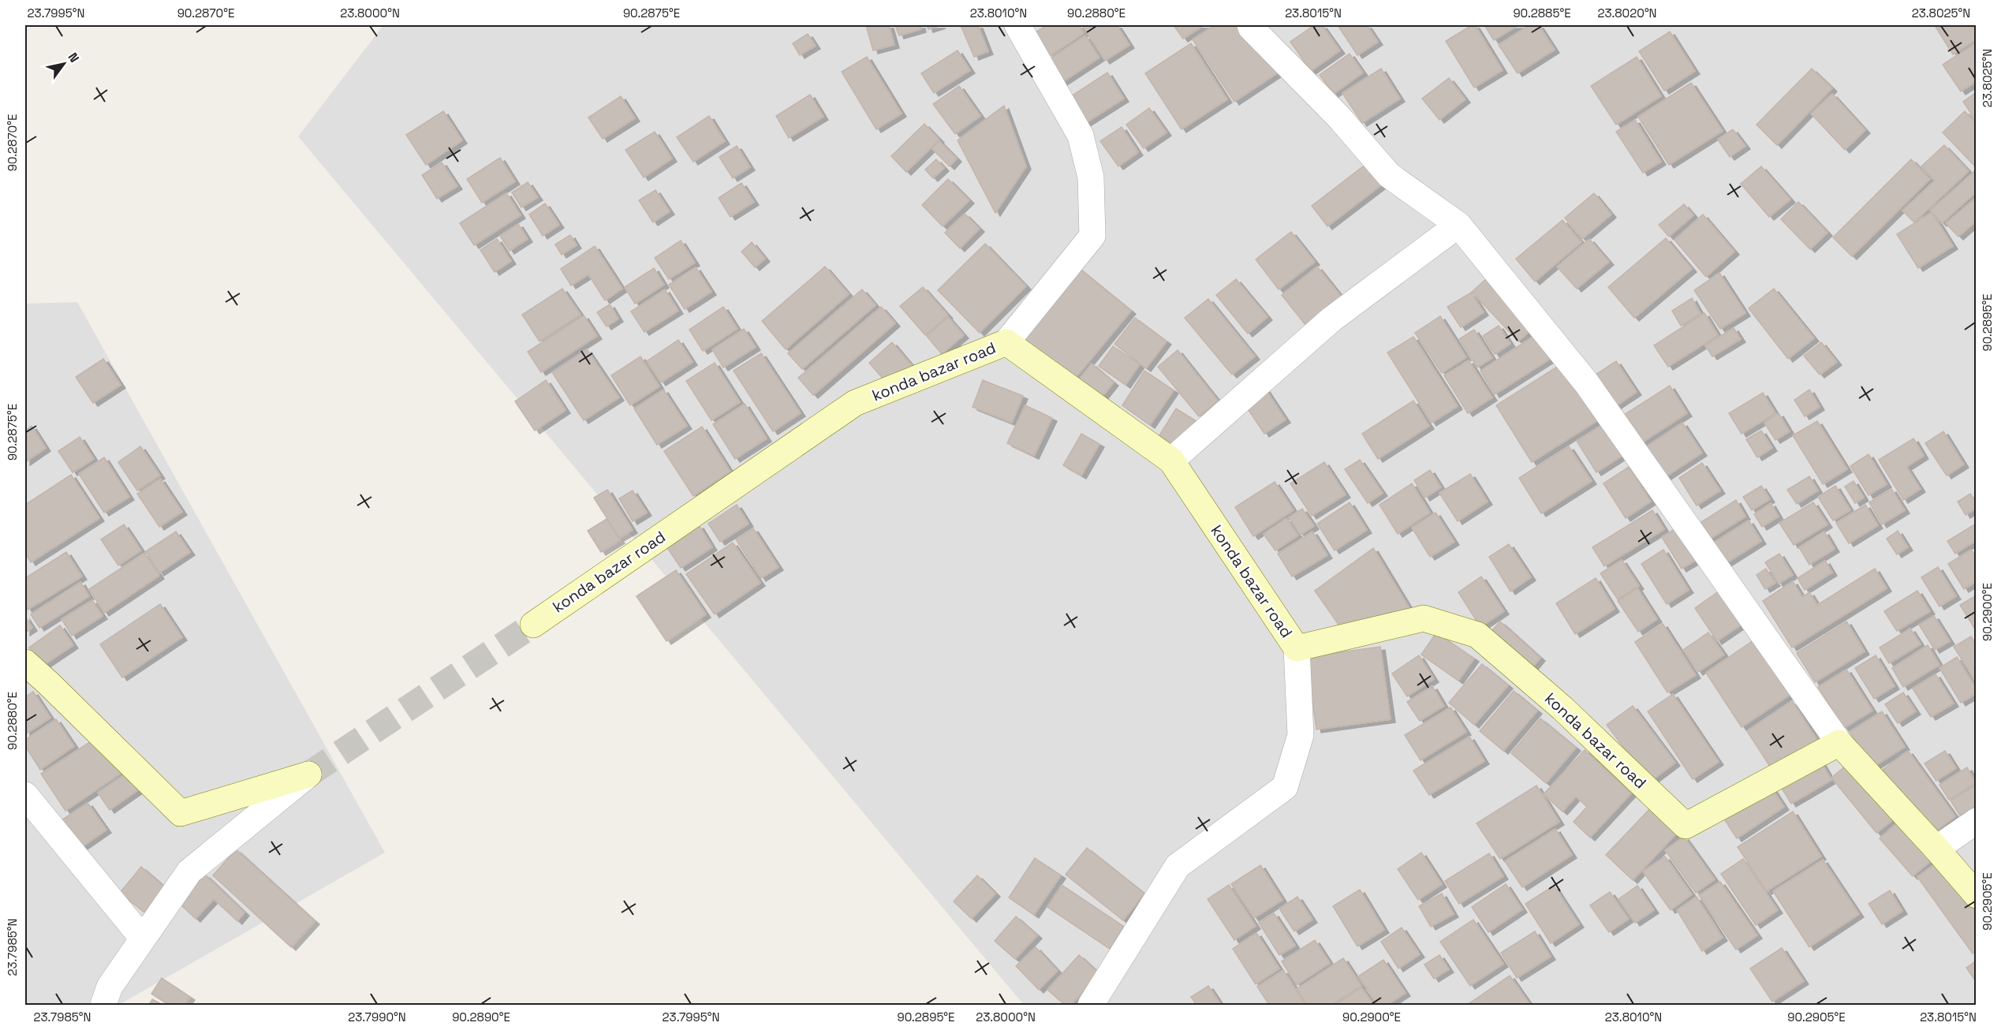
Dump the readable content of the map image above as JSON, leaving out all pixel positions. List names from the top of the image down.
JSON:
{
  "streets": {
    "street": ["konda bazar road"]
  },
  "north": "top right",
  "coordinates": [
    "23.7995°N",
    "90.2870°E",
    "23.8000°N",
    "90.2875°E",
    "23.8010°N",
    "90.2880°E",
    "23.8015°N",
    "90.2885°E",
    "23.8020°N",
    "23.8025°N",
    "90.2895°E",
    "90.2900°E",
    "90.2905°E",
    "23.7985°N",
    "23.7990°N",
    "90.2890°E"
  ]
}
